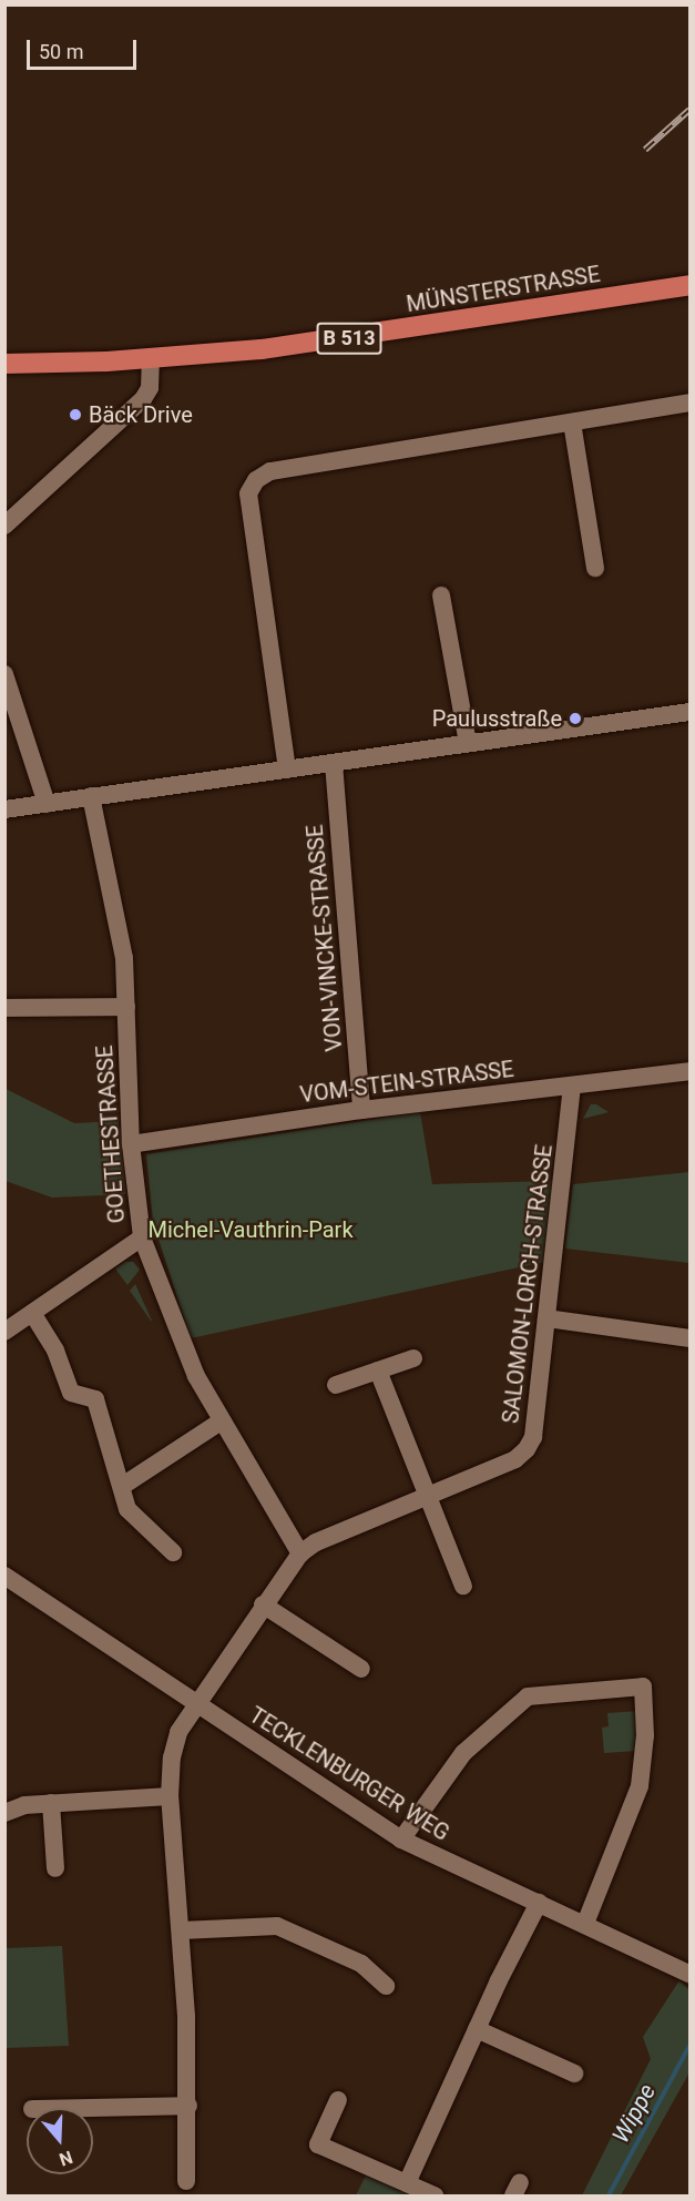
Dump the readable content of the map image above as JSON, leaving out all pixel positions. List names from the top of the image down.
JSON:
{
  "streets": {
    "main road": ["MÜNSTERSTRASSE", "B 513"],
    "street": [
      "VON-VINCKE-STRASSE",
      "VOM-STEIN-STRASSE",
      "GOETHESTRASSE",
      "SALOMON-LORCH-STRASSE",
      "TECKLENBURGER WEG"
    ]
  },
  "crossings": [
    ["VON-VINCKE-STRASSE", "VOM-STEIN-STRASSE"],
    ["VOM-STEIN-STRASSE", "GOETHESTRASSE"],
    ["VOM-STEIN-STRASSE", "SALOMON-LORCH-STRASSE"],
    ["GOETHESTRASSE", "SALOMON-LORCH-STRASSE"],
    ["SALOMON-LORCH-STRASSE", "TECKLENBURGER WEG"]
  ],
  "water": ["Wippe"],
  "parks": ["Michel-Vauthrin-Park"],
  "places": ["Bäck Drive", "Paulusstraße"],
  "scale_bar": "50 m",
  "north": "bottom"
}
